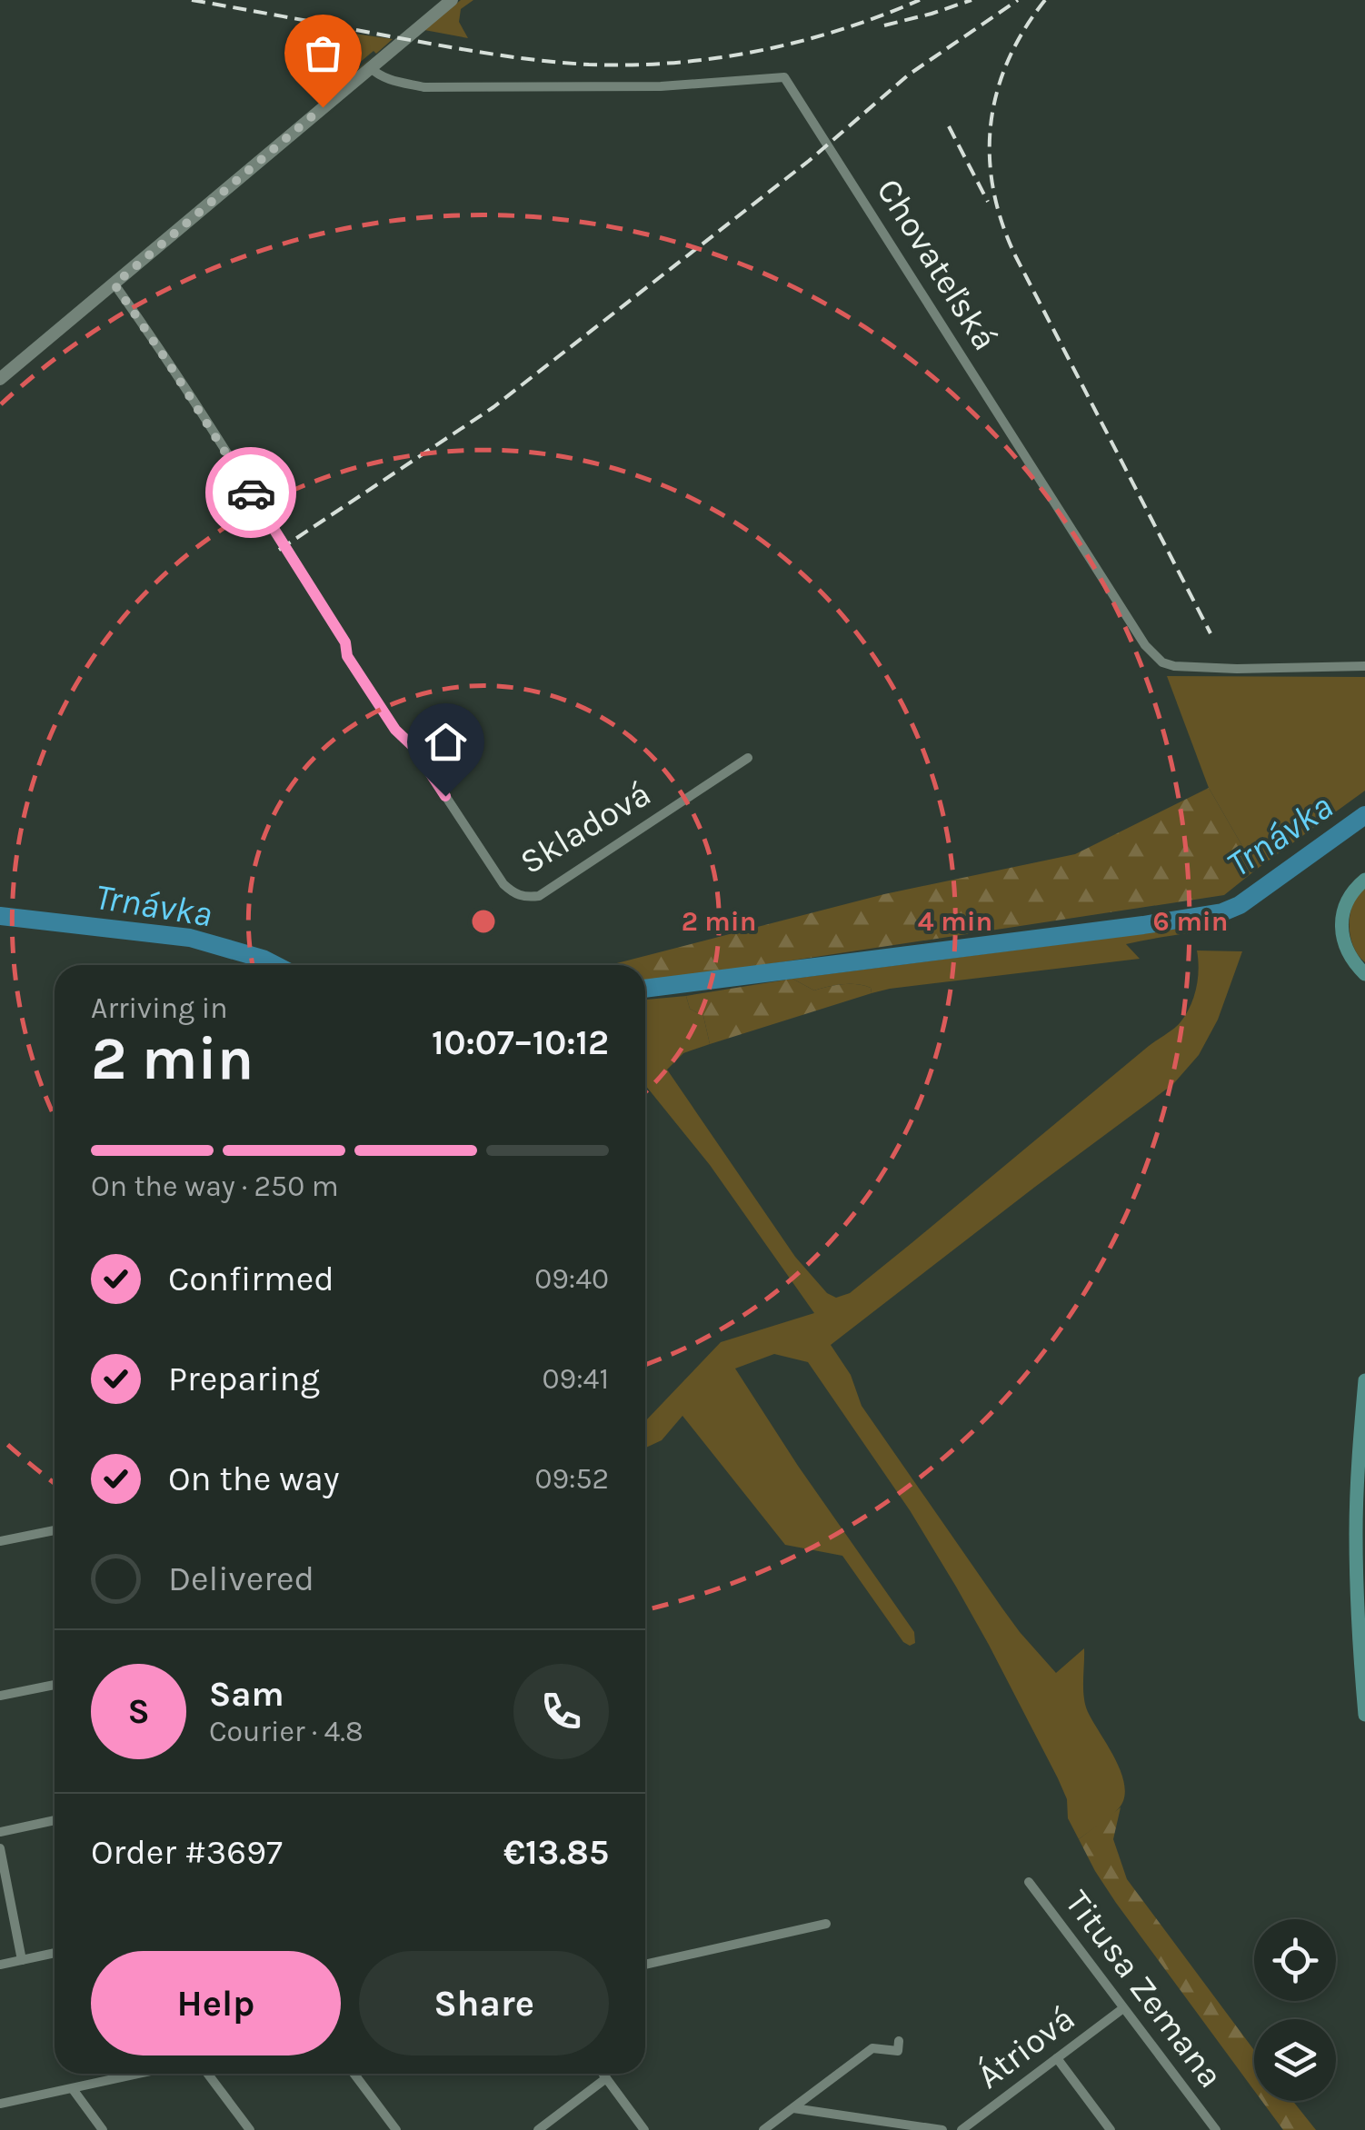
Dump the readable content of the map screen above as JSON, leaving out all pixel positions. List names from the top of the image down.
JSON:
{
  "streets": {
    "street": [
      "Chovateľská",
      "Skladová",
      "Titusa Zemana",
      "Átriová"
    ]
  },
  "crossings": [
    ["Titusa Zemana", "Átriová"]
  ],
  "water": ["Trnávka"],
  "page": {
    "heading": ["2 min", "Arriving in", "10:07–10:12"],
    "panel": [
      "Sam",
      "Courier · 4.8",
      "Order #3697",
      "€13.85"
    ],
    "bar": "On the way · 250 m",
    "list": [
      ["Confirmed", "09:40"],
      ["Preparing", "09:41"],
      ["On the way", "09:52"],
      "Delivered"
    ],
    "round": "S",
    "buttons": ["Help", "Share"]
  },
  "rings": ["2 min", "4 min", "6 min"]
}
